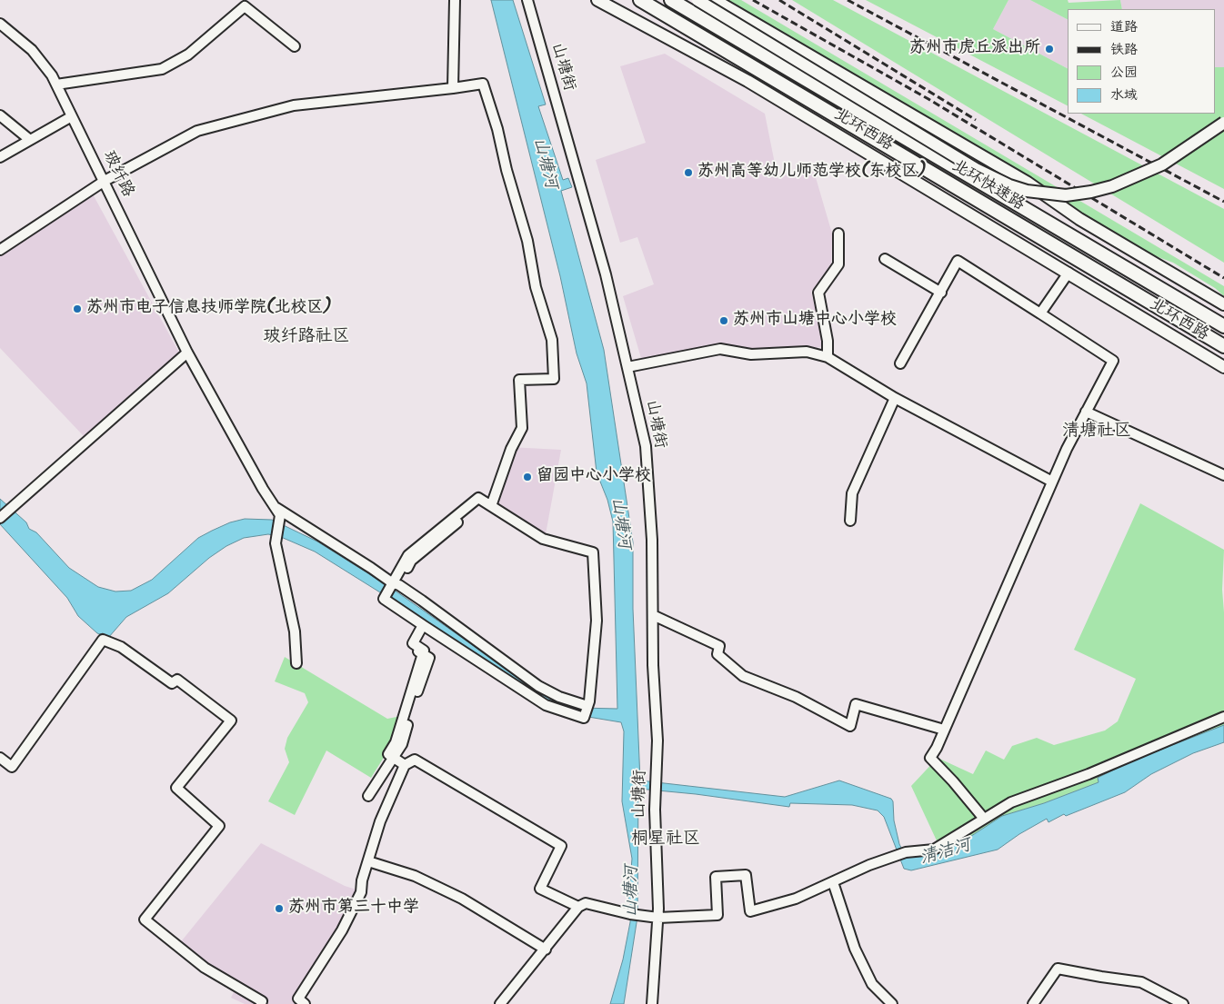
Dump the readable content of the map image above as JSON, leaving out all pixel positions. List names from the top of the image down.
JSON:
{
  "streets": {
    "highway": ["北环快速路"],
    "main road": ["北环西路"],
    "street": ["山塘街", "玻纤路"]
  },
  "districts": ["玻纤路社区", "清塘社区", "桐星社区"],
  "water": ["山塘河", "清洁河"],
  "places": [
    "苏州市虎丘派出所",
    "苏州高等幼儿师范学校(东校区)",
    "苏州市电子信息技师学院(北校区)",
    "苏州市山塘中心小学校",
    "留园中心小学校",
    "苏州市第三十中学"
  ],
  "legend": [
    "道路",
    "铁路",
    "公园",
    "水域"
  ]
}
